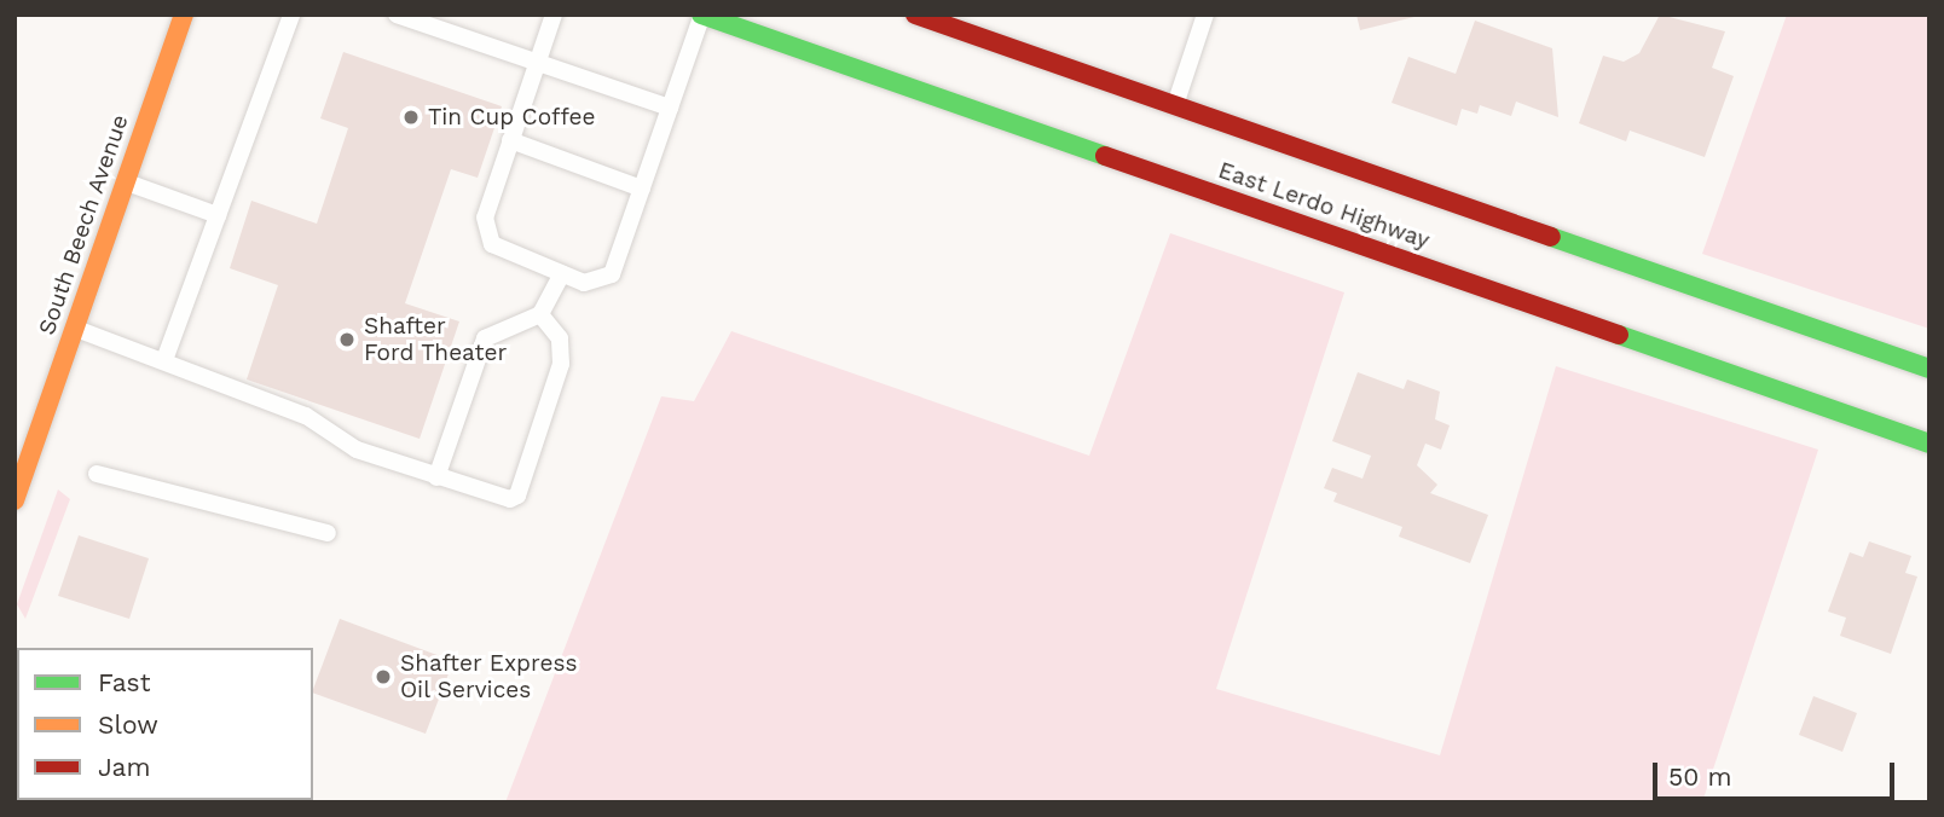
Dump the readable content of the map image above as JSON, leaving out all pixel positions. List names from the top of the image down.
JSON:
{
  "streets": {
    "main road": ["East Lerdo Highway", "South Beech Avenue"]
  },
  "places": ["Tin Cup Coffee", "Shafter Ford Theater", "Shafter Express Oil Services"],
  "legend": ["Fast", "Slow", "Jam"],
  "scale_bar": "50 m"
}
